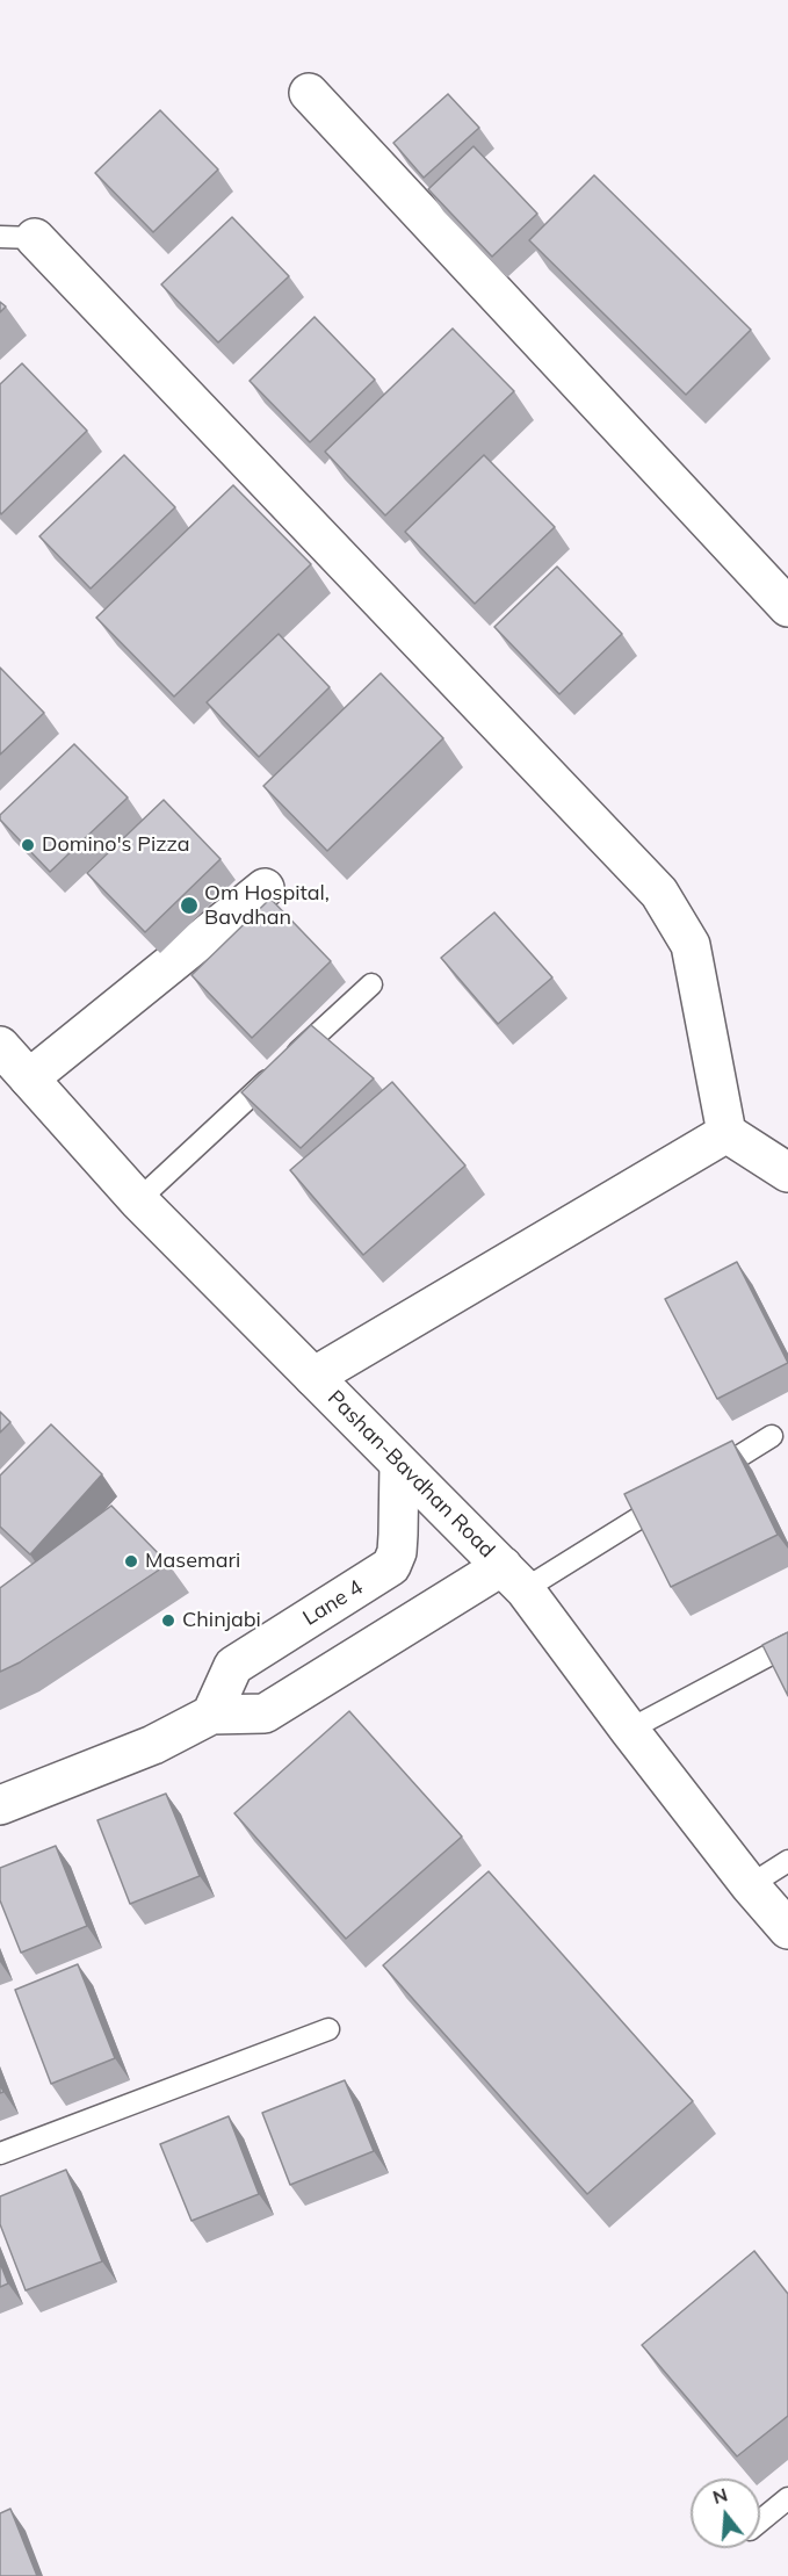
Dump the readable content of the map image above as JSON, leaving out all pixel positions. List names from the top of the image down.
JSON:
{
  "streets": {
    "street": ["Pashan-Bavdhan Road", "Lane 4"]
  },
  "crossings": [
    ["Pashan-Bavdhan Road", "Lane 4"]
  ],
  "places": [
    "Domino's Pizza",
    "Om Hospital, Bavdhan",
    "Masemari",
    "Chinjabi"
  ],
  "north": "top"
}
